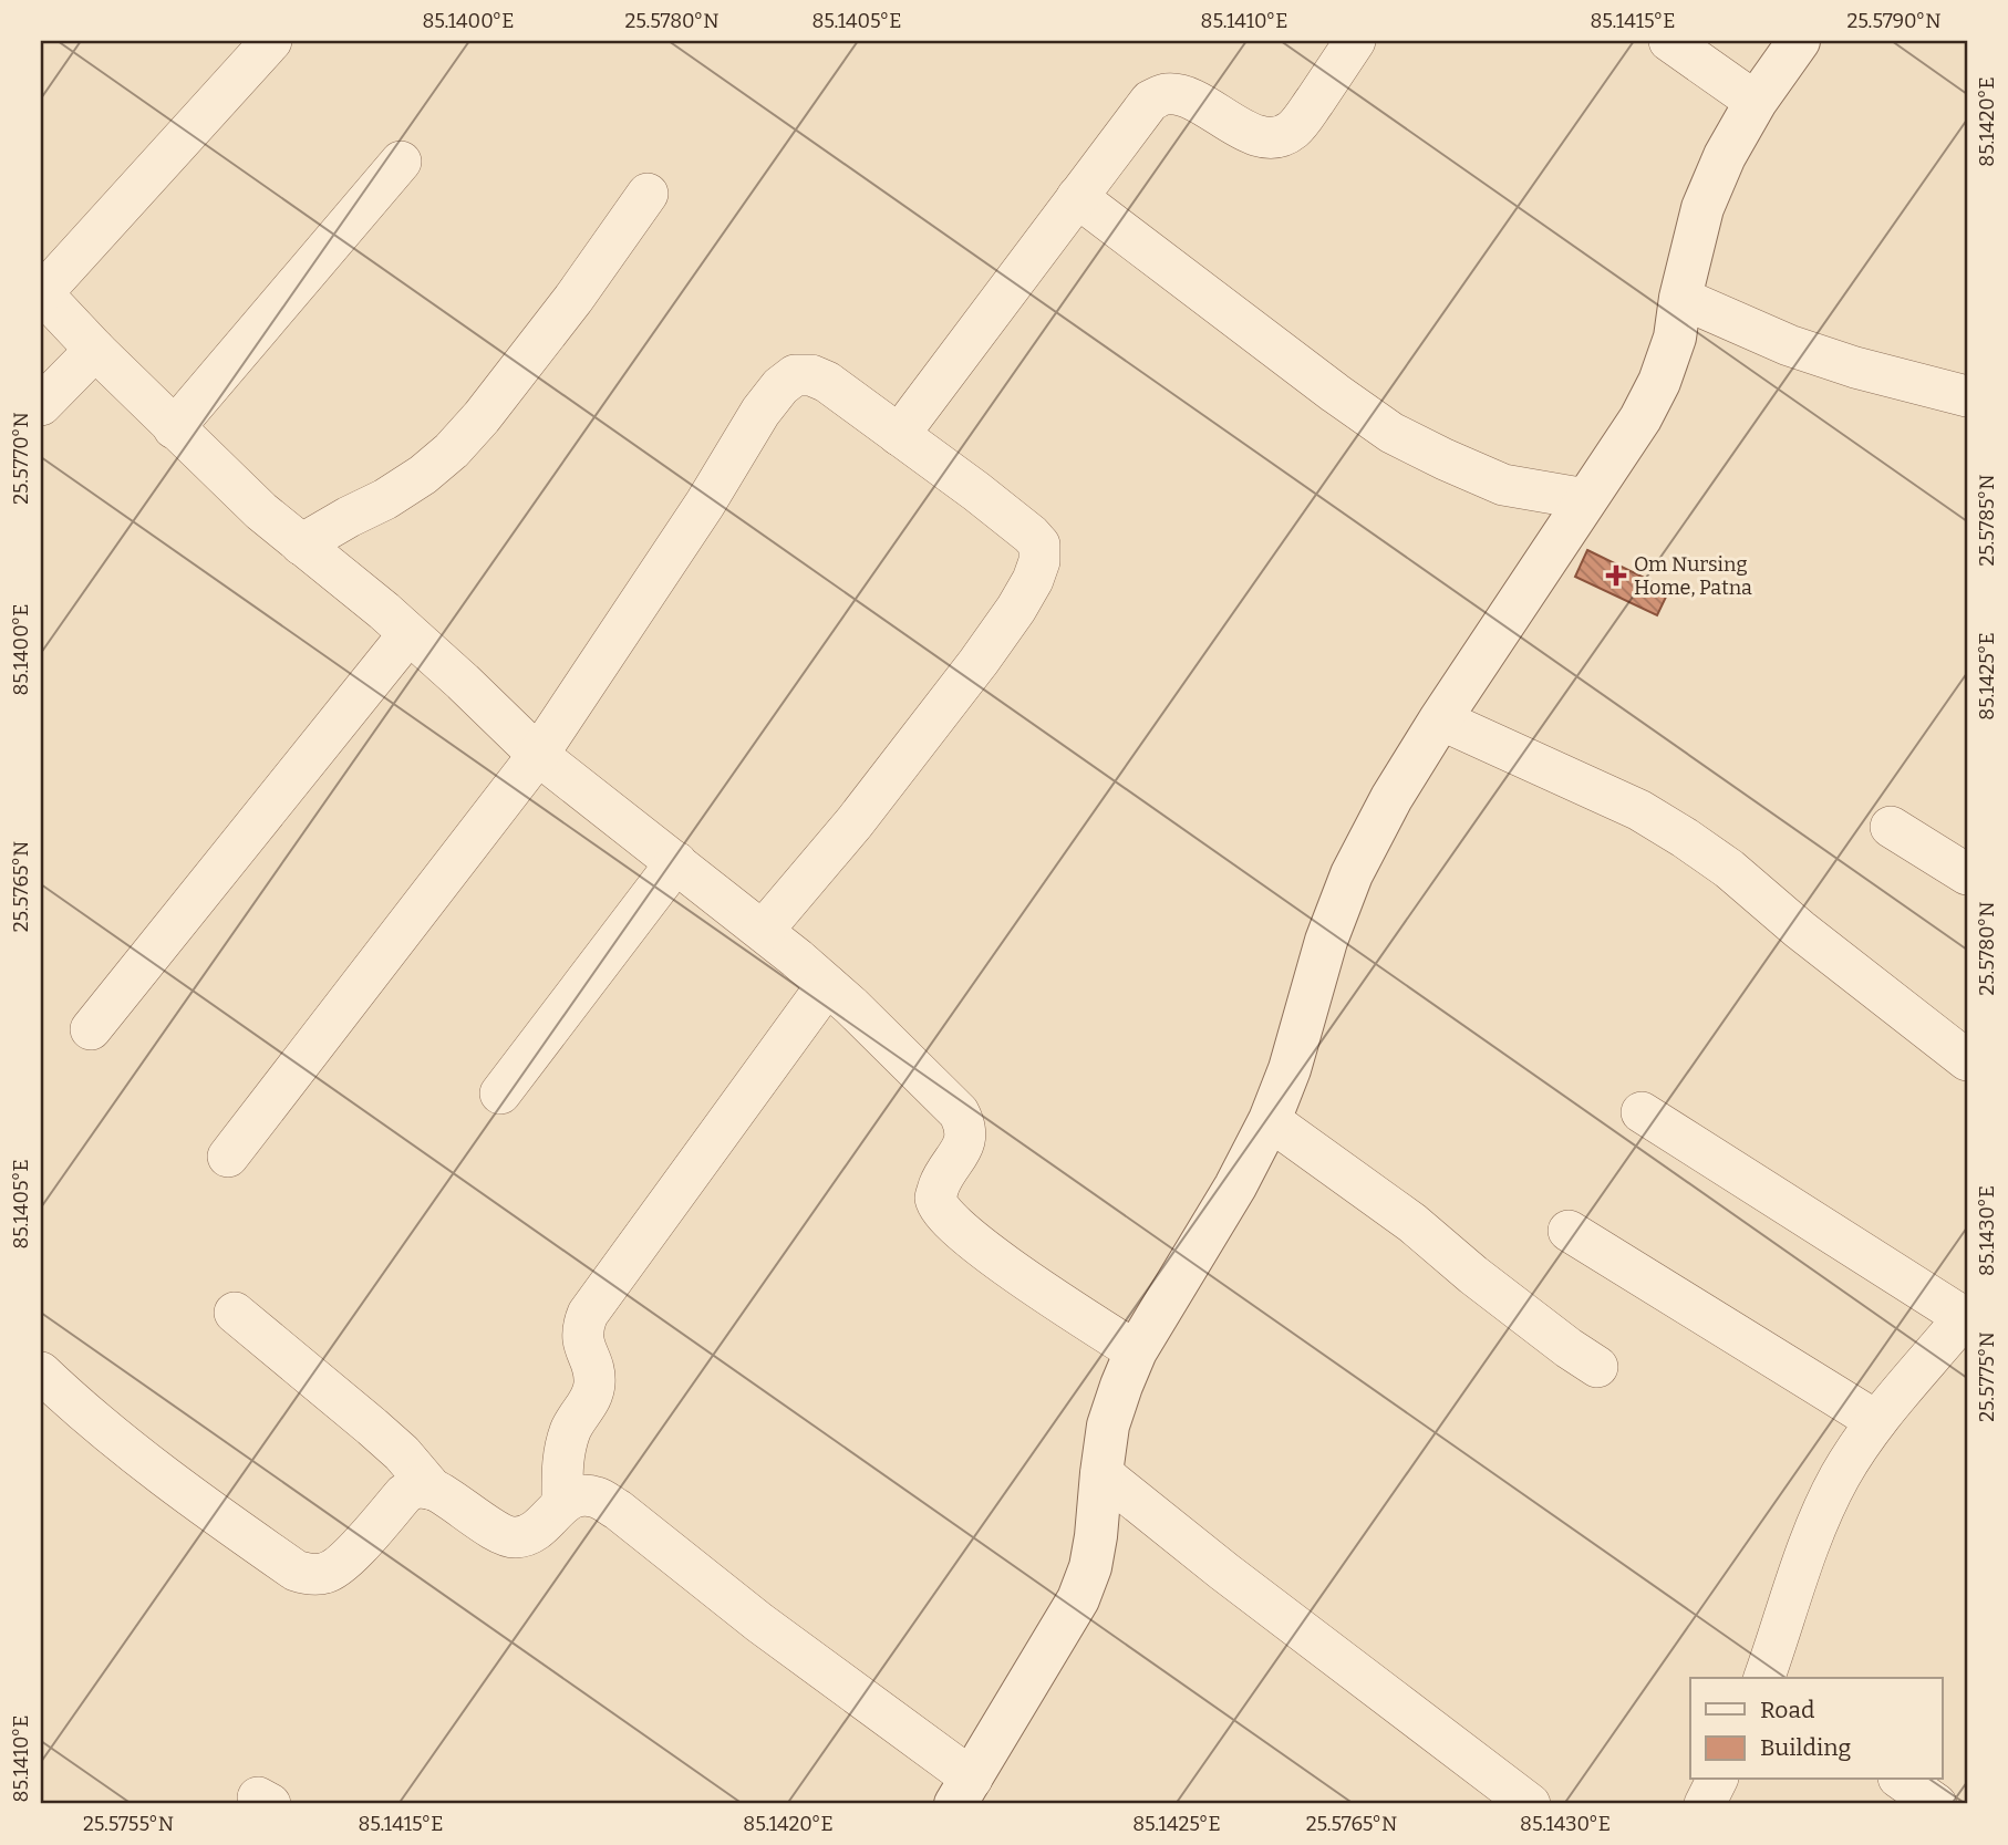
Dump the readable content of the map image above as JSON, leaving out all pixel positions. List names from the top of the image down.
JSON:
{
  "places": {
    "health": ["Om Nursing Home, Patna"]
  },
  "legend": ["Road", "Building"],
  "coordinates": [
    "85.1400°E",
    "25.5780°N",
    "85.1405°E",
    "85.1410°E",
    "85.1415°E",
    "25.5790°N",
    "85.1420°E",
    "25.5770°N",
    "25.5785°N",
    "85.1425°E",
    "25.5765°N",
    "85.1430°E",
    "25.5775°N",
    "25.5755°N"
  ]
}
